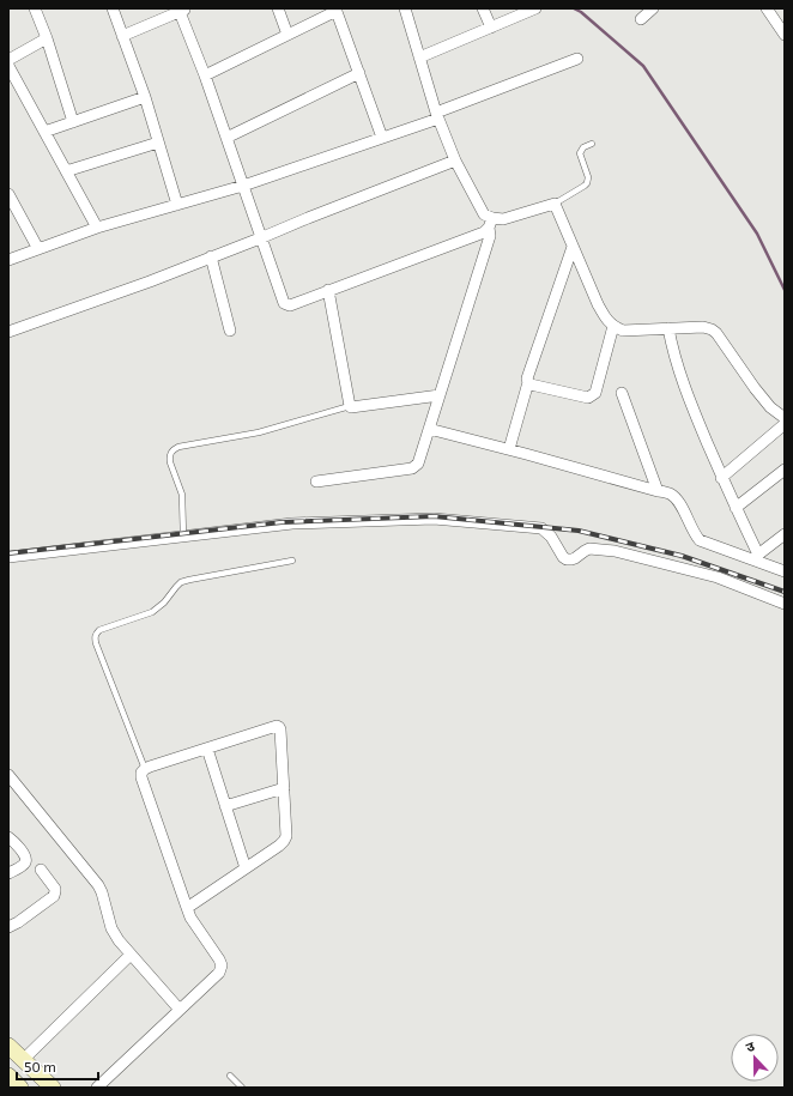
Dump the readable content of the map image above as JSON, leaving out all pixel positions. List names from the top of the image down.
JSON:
{
  "scale_bar": "50 m",
  "north": "top"
}
